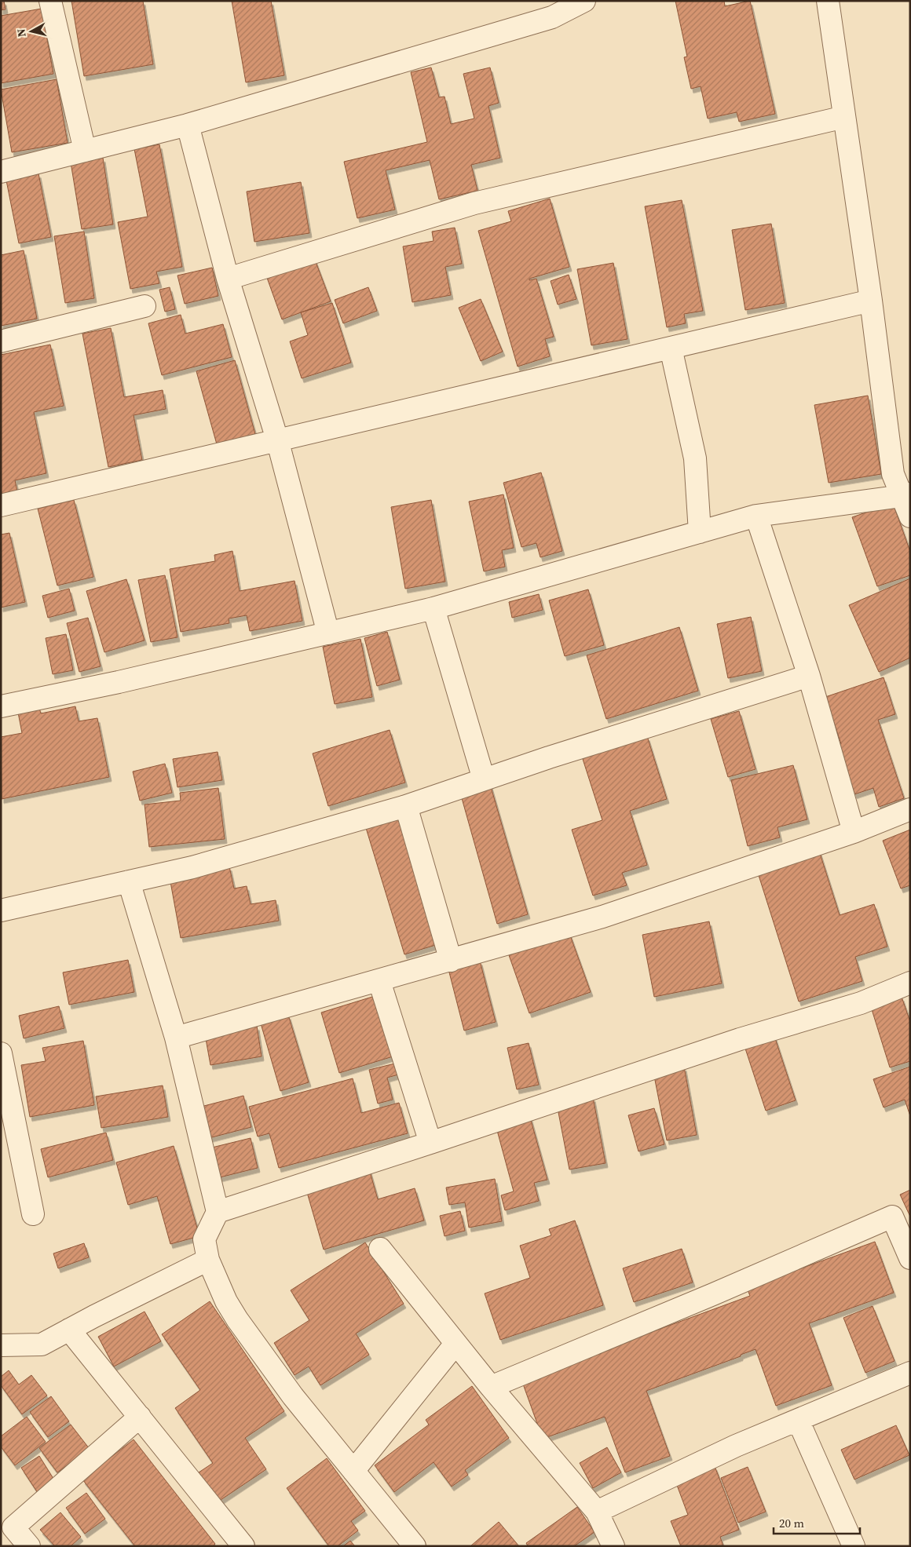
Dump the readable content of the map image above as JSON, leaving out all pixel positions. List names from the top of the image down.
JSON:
{
  "scale_bar": "20 m",
  "north": "left"
}
